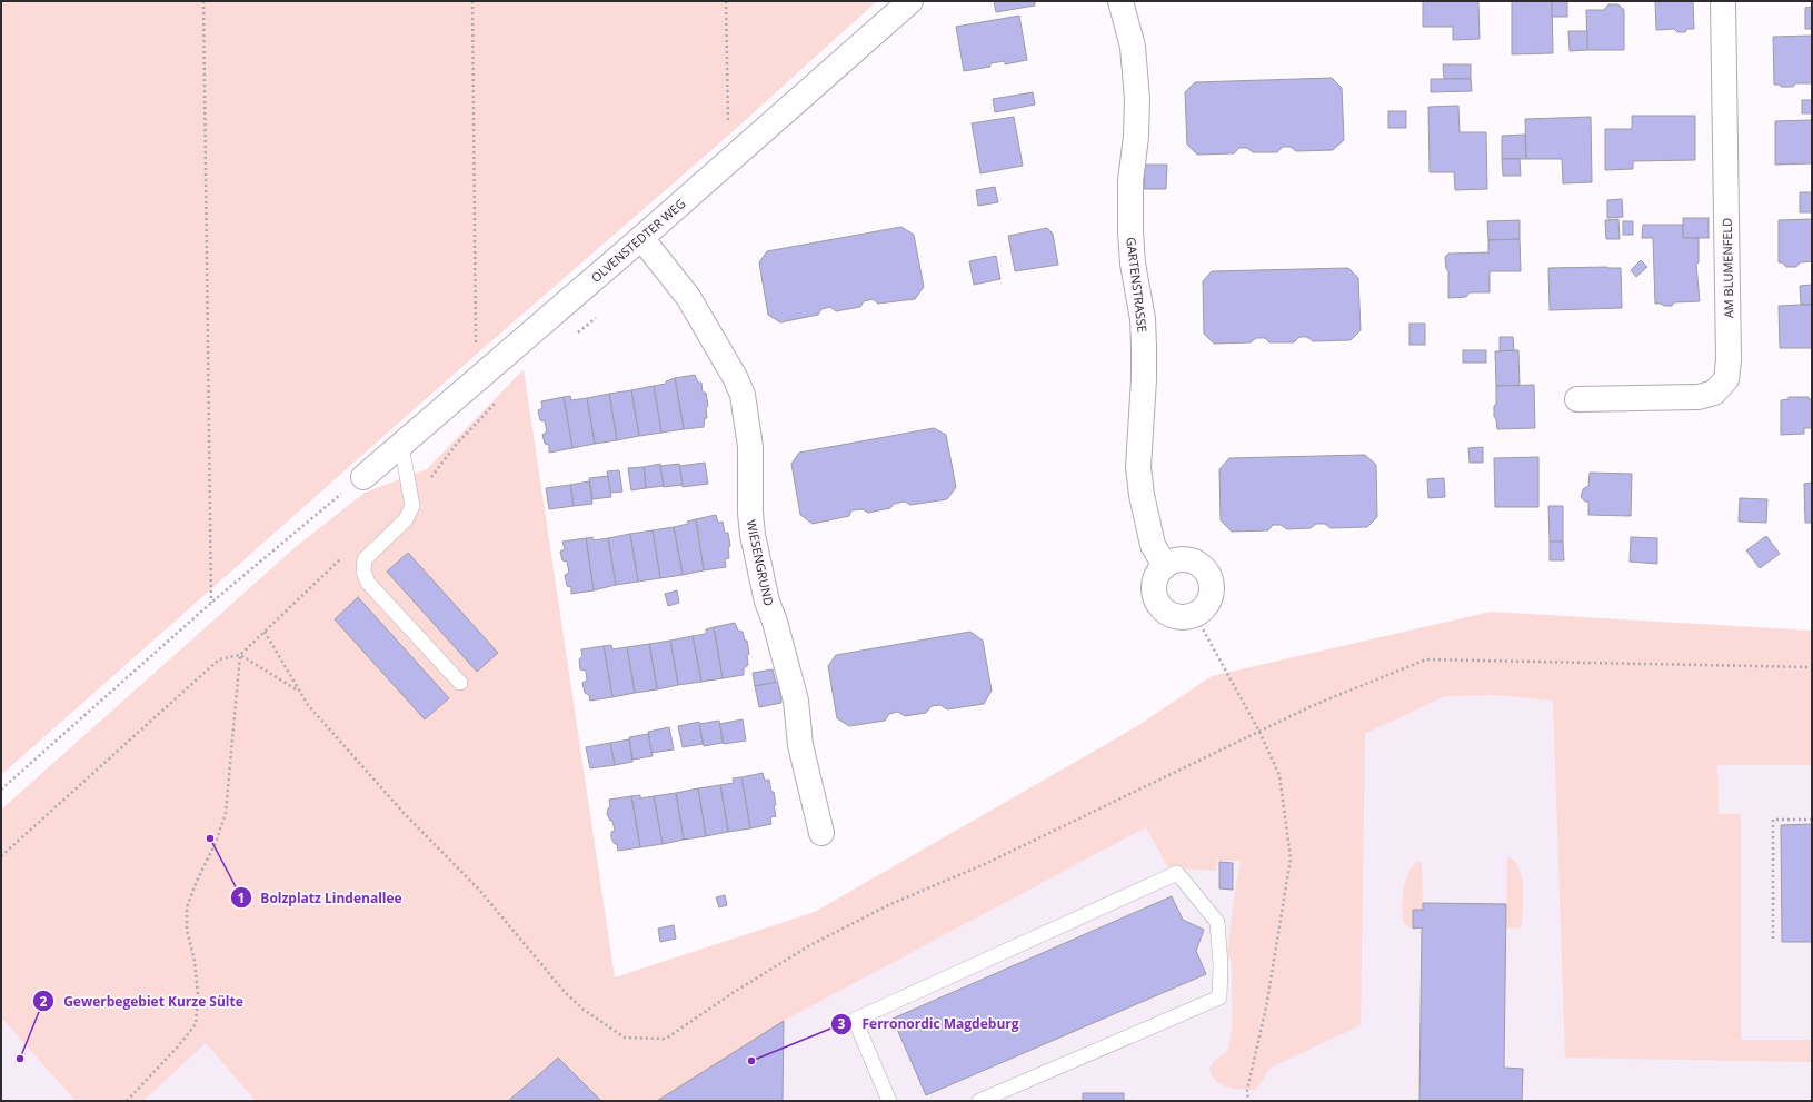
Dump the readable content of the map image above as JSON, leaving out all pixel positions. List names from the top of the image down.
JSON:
{
  "streets": {
    "street": [
      "OLVENSTEDTER WEG",
      "AM BLUMENFELD",
      "GARTENSTRASSE",
      "WIESENGRUND"
    ]
  },
  "crossings": [
    ["OLVENSTEDTER WEG", "WIESENGRUND"]
  ],
  "places": ["Bolzplatz Lindenallee", "Gewerbegebiet Kurze Sülte", "Ferronordic Magdeburg"]
}
